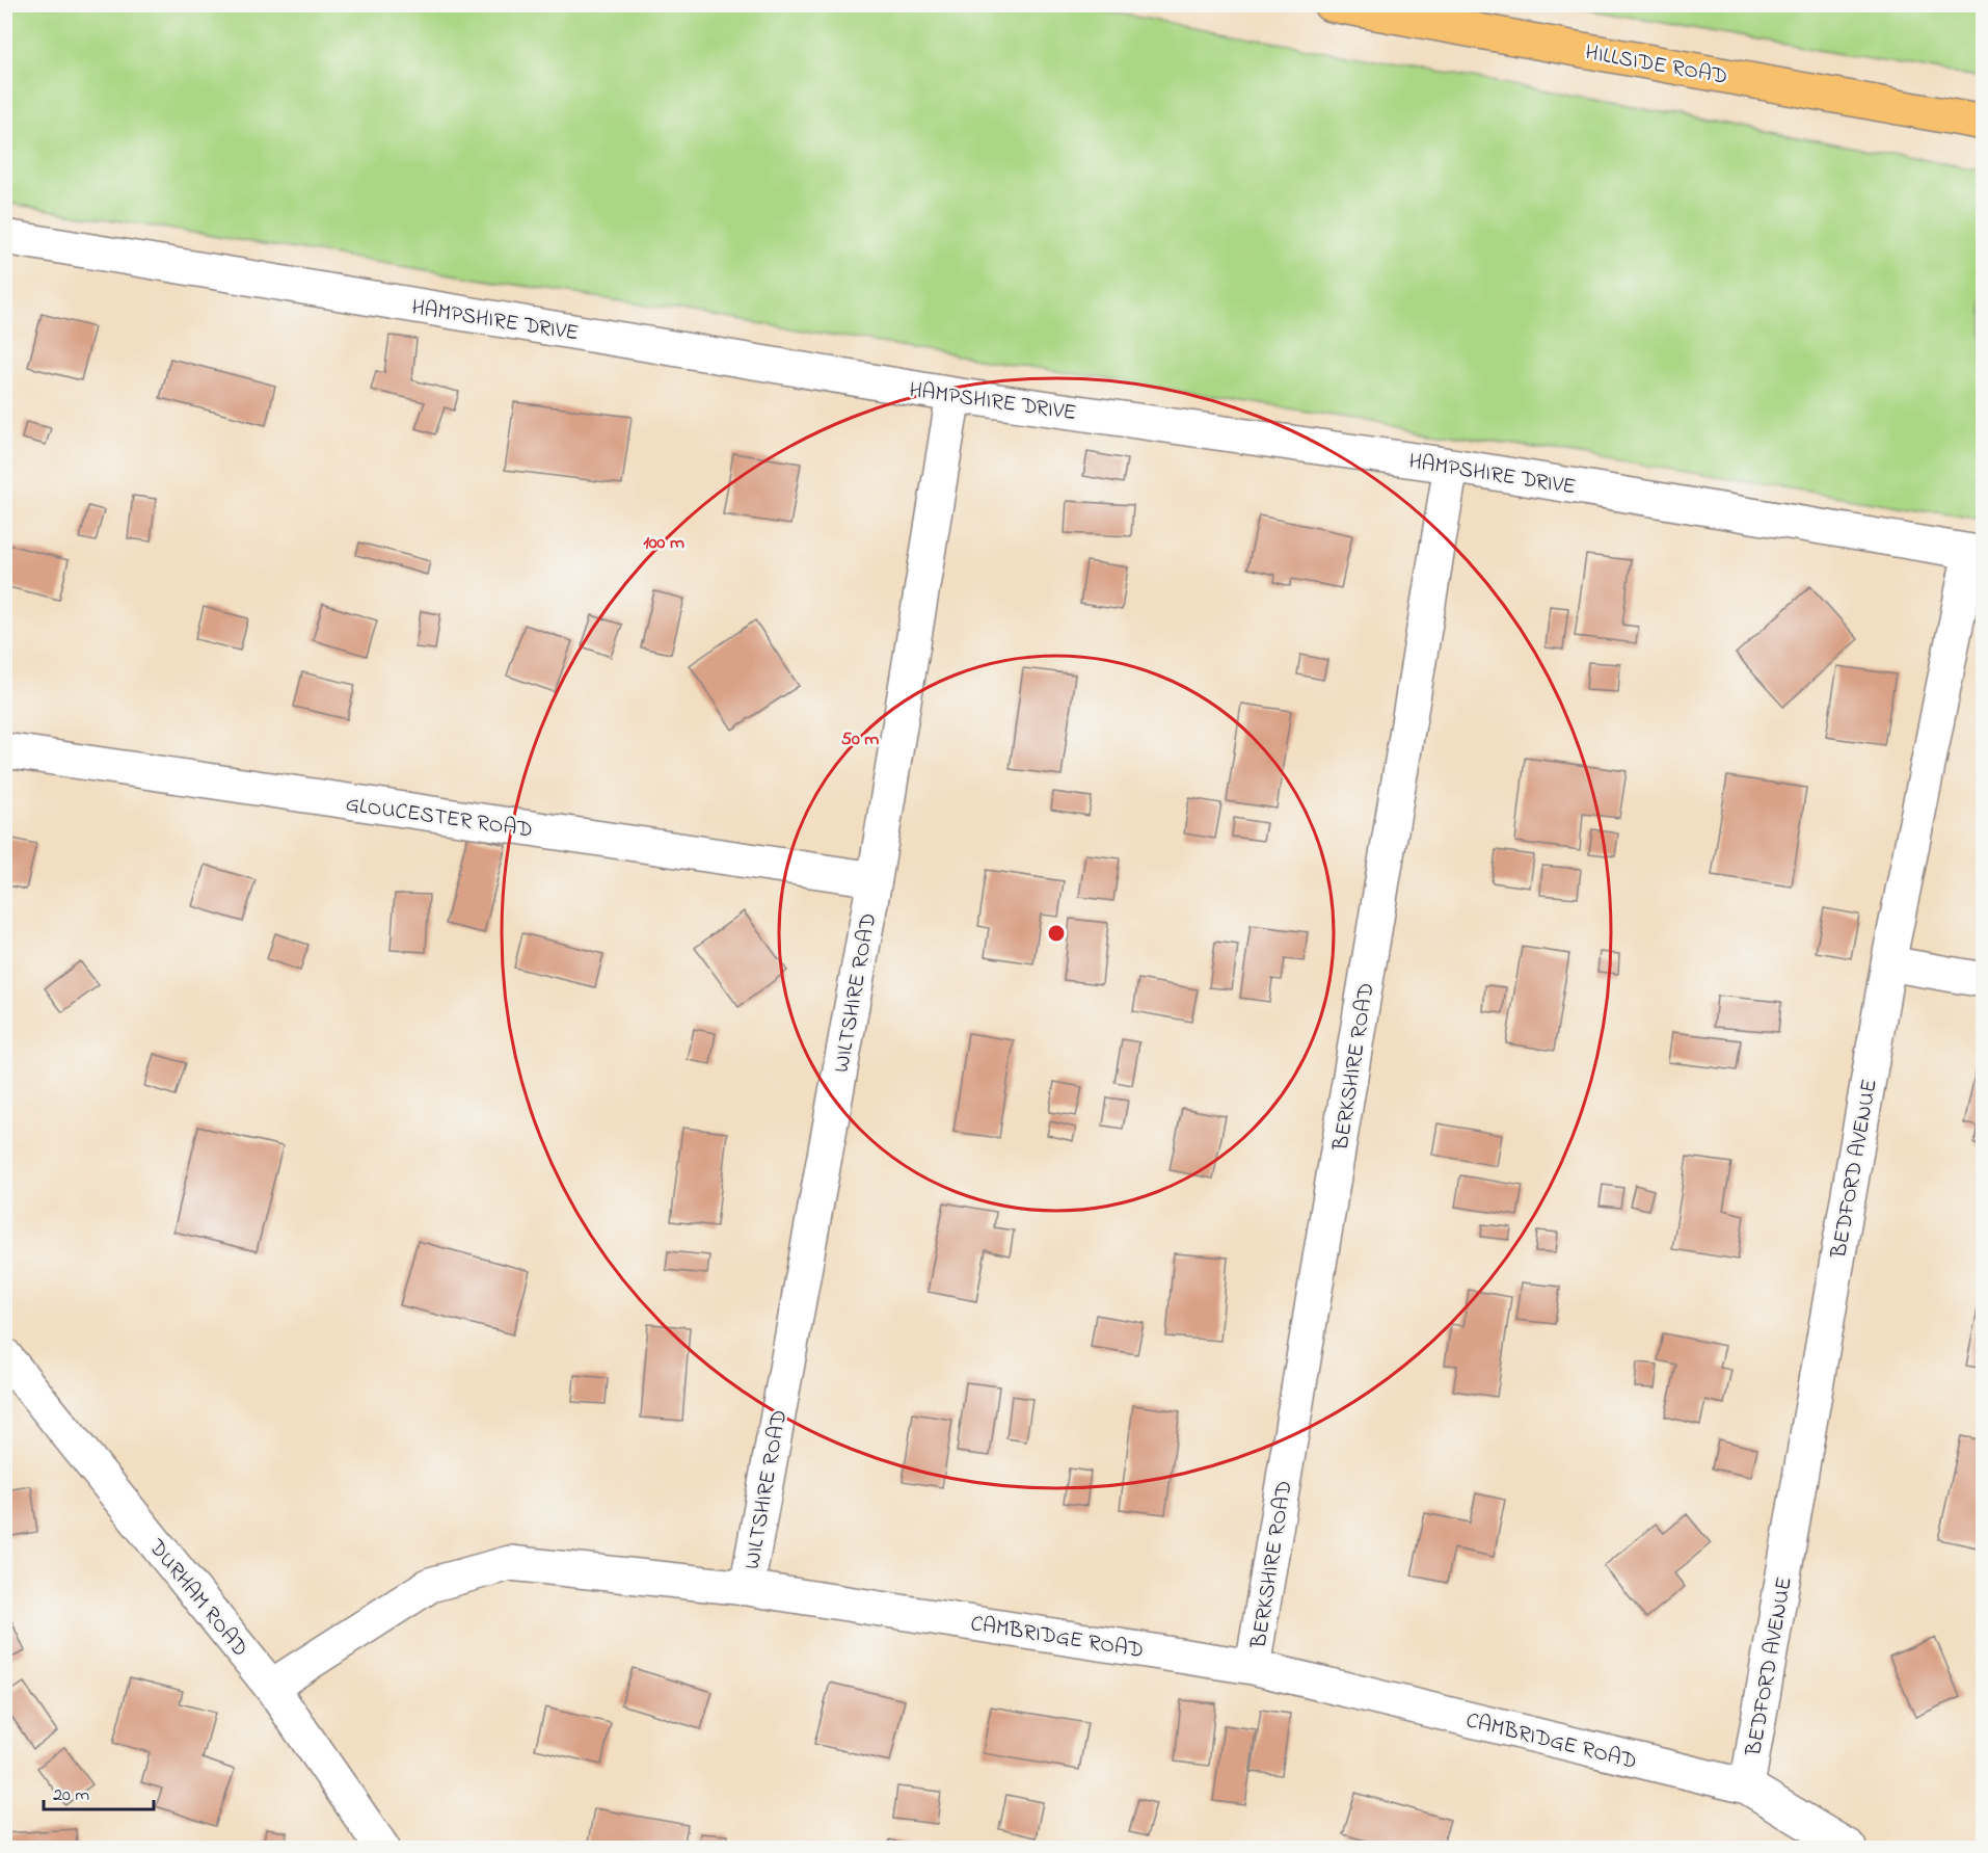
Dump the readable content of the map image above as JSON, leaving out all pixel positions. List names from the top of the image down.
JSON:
{
  "streets": {
    "main road": ["HILLSIDE ROAD"],
    "street": [
      "HAMPSHIRE DRIVE",
      "GLOUCESTER ROAD",
      "WILTSHIRE ROAD",
      "BERKSHIRE ROAD",
      "BEDFORD AVENUE",
      "DURHAM ROAD",
      "CAMBRIDGE ROAD"
    ]
  },
  "crossings": [
    ["HAMPSHIRE DRIVE", "WILTSHIRE ROAD"],
    ["HAMPSHIRE DRIVE", "BERKSHIRE ROAD"],
    ["HAMPSHIRE DRIVE", "BEDFORD AVENUE"],
    ["GLOUCESTER ROAD", "WILTSHIRE ROAD"],
    ["WILTSHIRE ROAD", "CAMBRIDGE ROAD"],
    ["BERKSHIRE ROAD", "CAMBRIDGE ROAD"],
    ["BEDFORD AVENUE", "CAMBRIDGE ROAD"],
    ["DURHAM ROAD", "CAMBRIDGE ROAD"]
  ],
  "scale_bar": "20 m",
  "rings": ["100 m", "50 m"]
}
